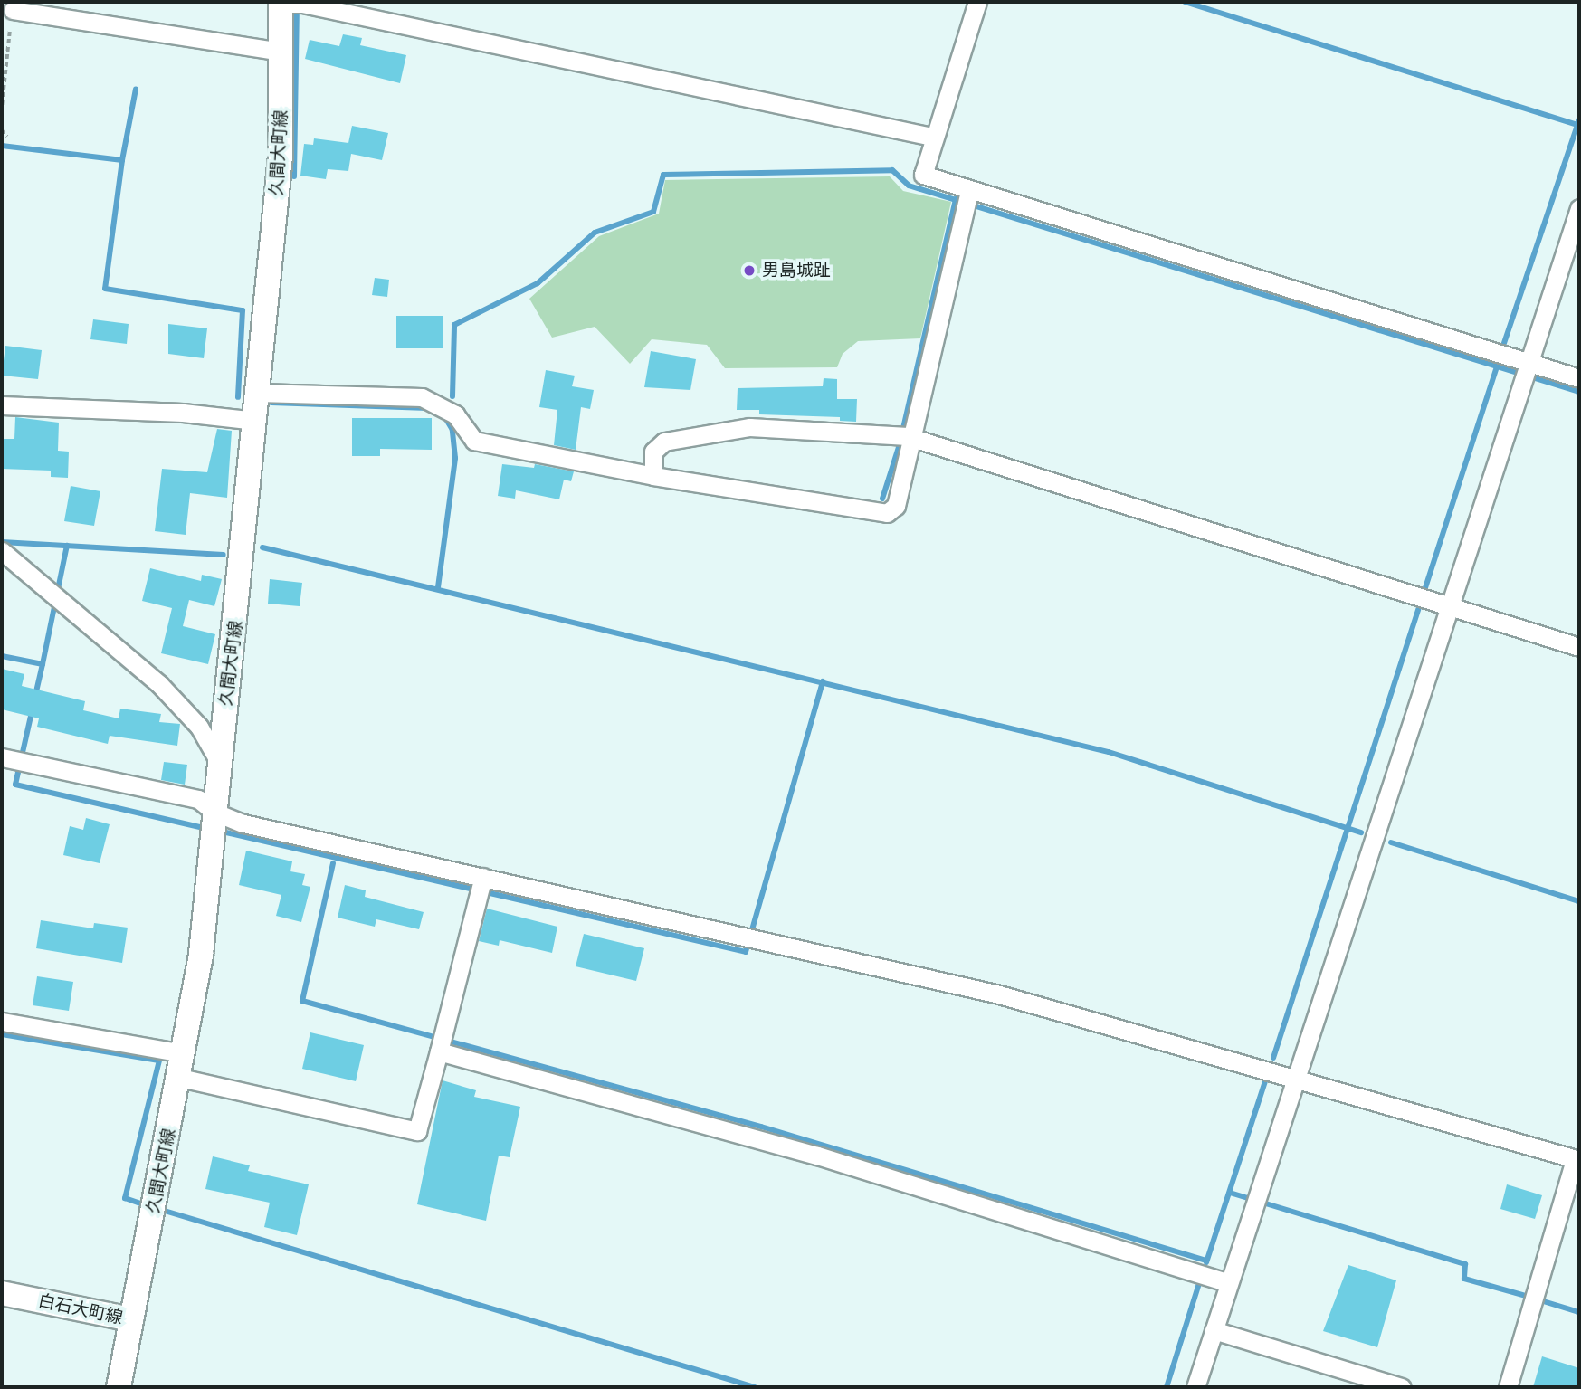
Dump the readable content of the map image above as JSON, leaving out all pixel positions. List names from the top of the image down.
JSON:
{
  "streets": {
    "main road": ["久間大町線", "白石大町線"]
  },
  "crossings": [
    ["久間大町線", "白石大町線"]
  ],
  "places": ["男島城趾"]
}
